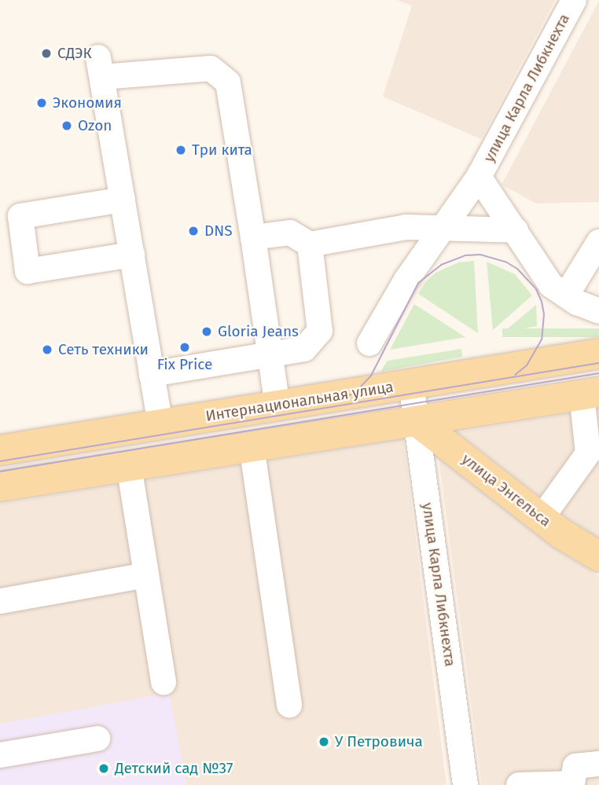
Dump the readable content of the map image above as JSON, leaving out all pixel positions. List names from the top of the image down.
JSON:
{
  "streets": {
    "main road": ["Интернациональная улица", "улица Энгельса"],
    "street": ["улица Карла Либкнехта"]
  },
  "crossings": [
    ["улица Карла Либкнехта", "Интернациональная улица"],
    ["улица Карла Либкнехта", "улица Энгельса"]
  ],
  "places": [
    "СДЭК",
    "Экономия",
    "Ozon",
    "Три кита",
    "DNS",
    "Gloria Jeans",
    "Fix Price",
    "Сеть техники",
    "У Петровича",
    "Детский сад №37"
  ]
}
